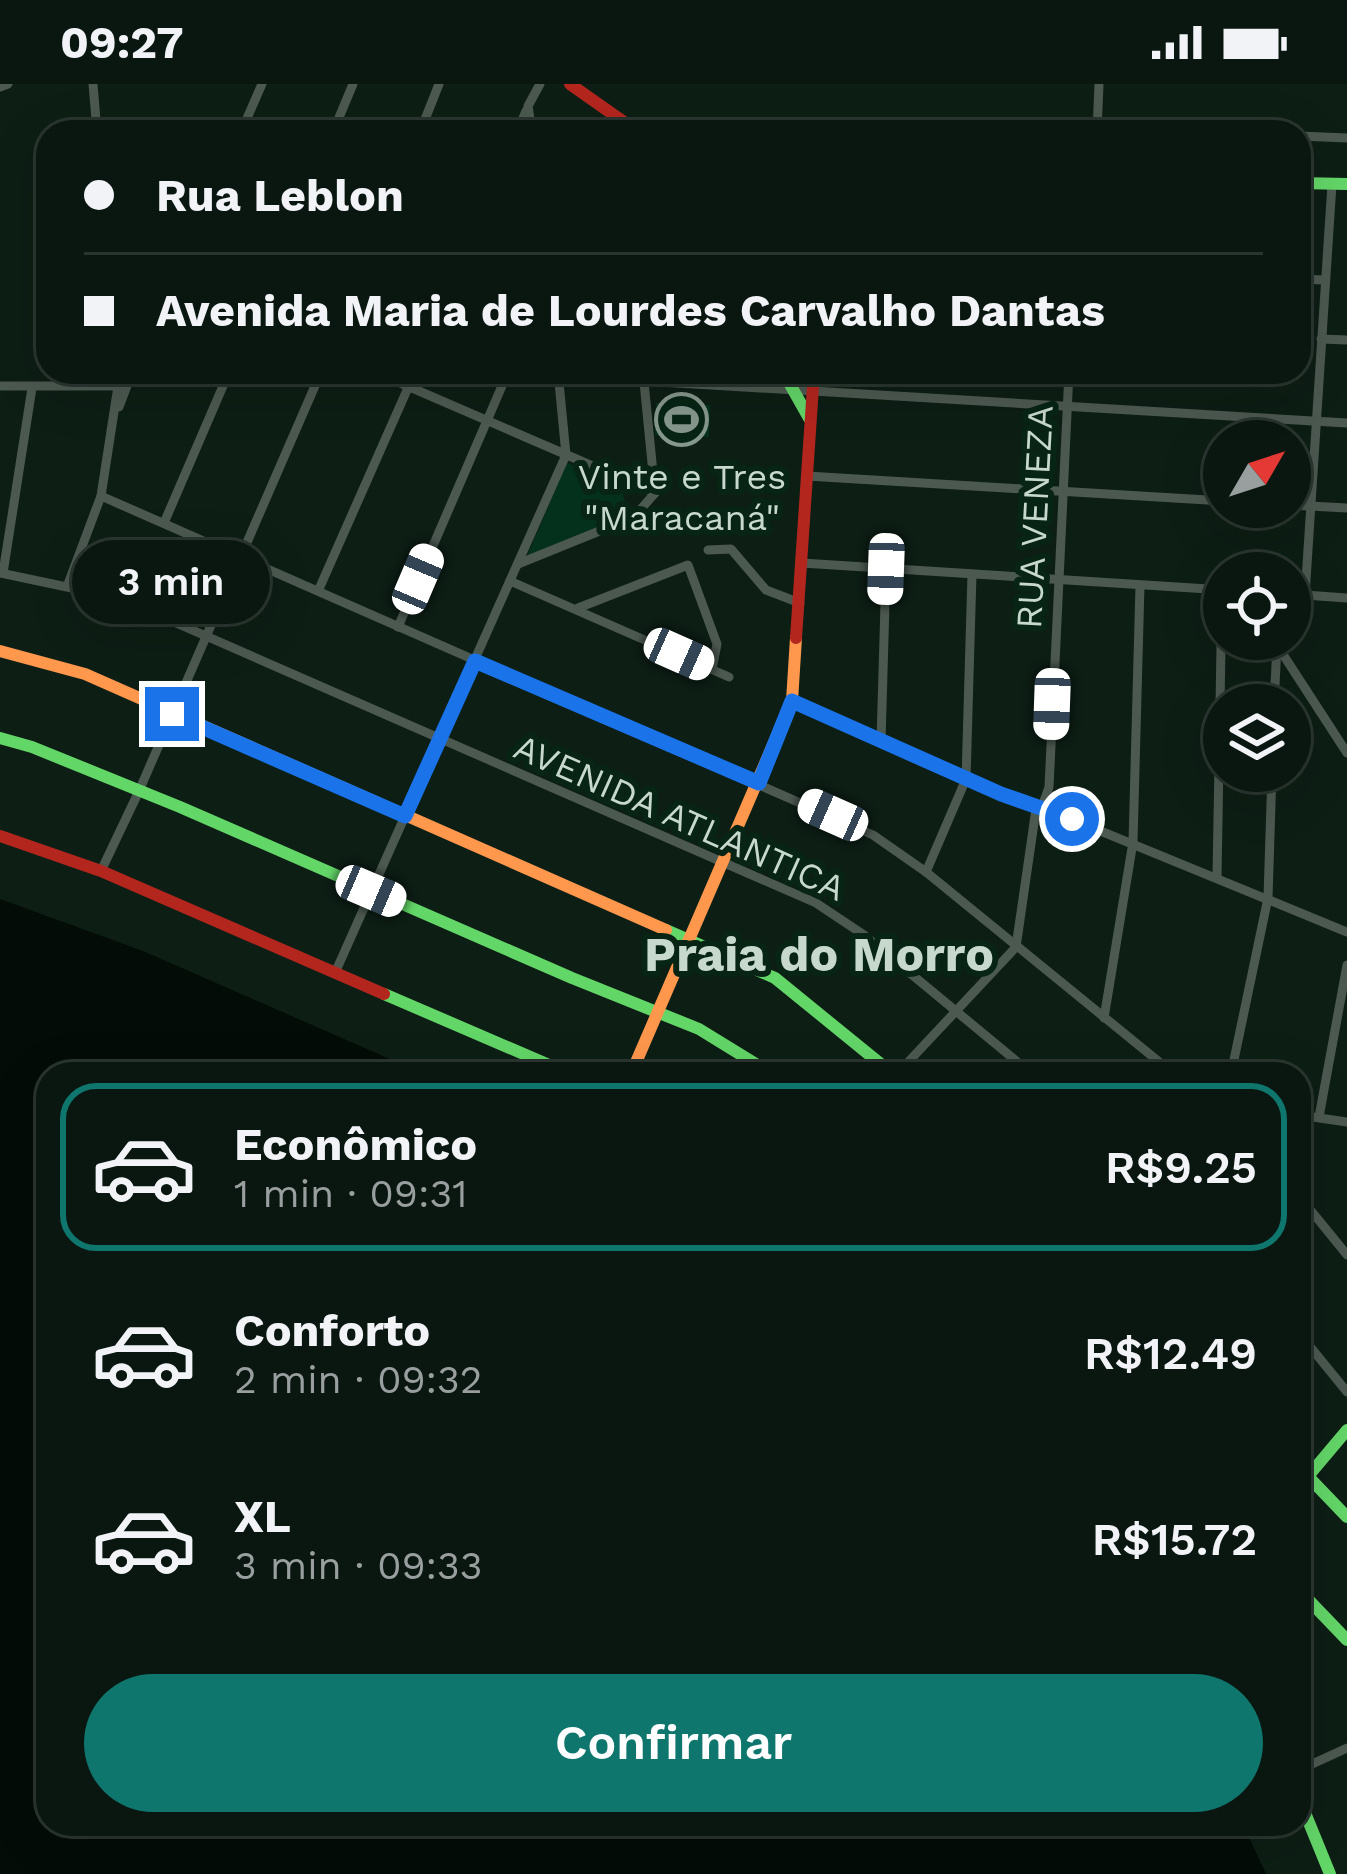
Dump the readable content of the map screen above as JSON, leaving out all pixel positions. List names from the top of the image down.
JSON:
{
  "streets": {
    "street": ["RUA VENEZA", "AVENIDA ATLANTICA"]
  },
  "districts": ["Praia do Morro"],
  "places": {
    "sports": ["Vinte e Tres \"Maracaná\""]
  },
  "north": "top right",
  "page": {
    "status": "09:27",
    "banner": ["Rua Leblon", "Avenida Maria de Lourdes Carvalho Dantas"],
    "bubble": "3 min",
    "list": [
      {
        "name": "Econômico",
        "note": "1 min · 09:31",
        "value": "R$9.25"
      },
      {
        "name": "Conforto",
        "note": "2 min · 09:32",
        "value": "R$12.49"
      },
      {
        "name": "XL",
        "note": "3 min · 09:33",
        "value": "R$15.72"
      }
    ],
    "buttons": "Confirmar"
  }
}
